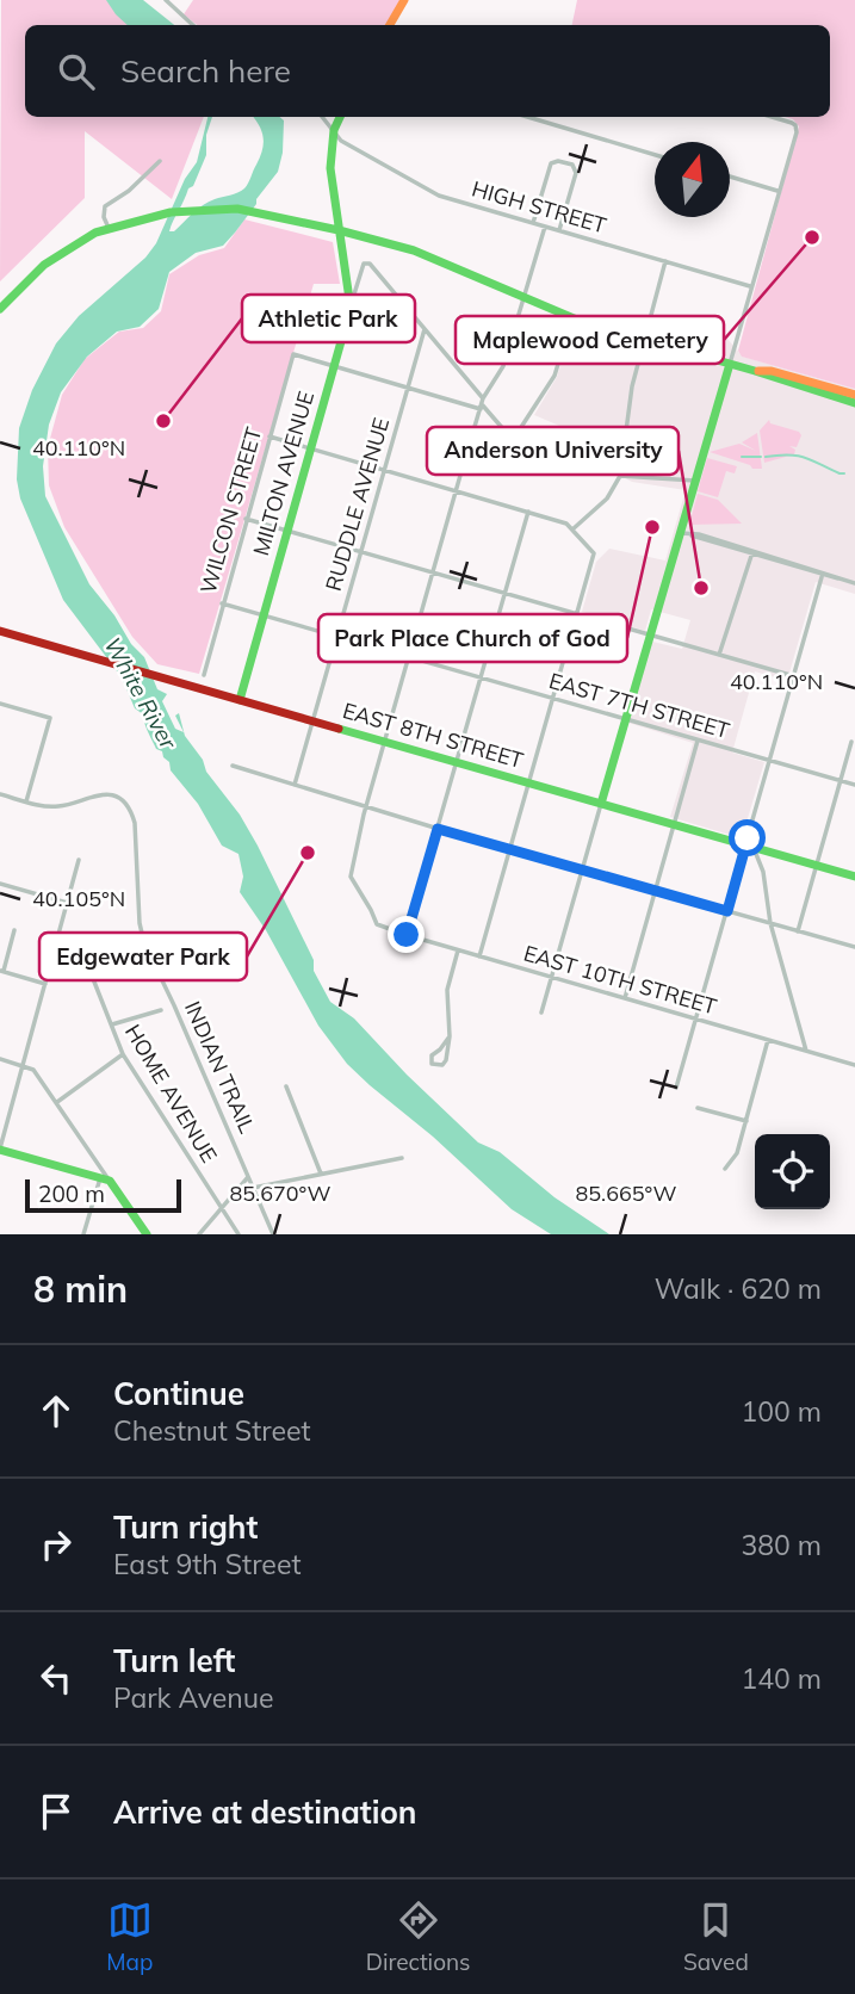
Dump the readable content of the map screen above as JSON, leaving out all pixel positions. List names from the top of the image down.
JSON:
{
  "streets": {
    "main road": ["MILTON AVENUE", "EAST 8TH STREET"],
    "street": [
      "HIGH STREET",
      "RUDDLE AVENUE",
      "WILCON STREET",
      "EAST 7TH STREET",
      "EAST 10TH STREET",
      "INDIAN TRAIL",
      "HOME AVENUE"
    ]
  },
  "crossings": [
    ["MILTON AVENUE", "RUDDLE AVENUE"],
    ["MILTON AVENUE", "WILCON STREET"],
    ["MILTON AVENUE", "EAST 7TH STREET"],
    ["MILTON AVENUE", "EAST 8TH STREET"],
    ["RUDDLE AVENUE", "EAST 7TH STREET"],
    ["RUDDLE AVENUE", "EAST 8TH STREET"],
    ["WILCON STREET", "EAST 7TH STREET"]
  ],
  "water": ["White River"],
  "places": [
    "Maplewood Cemetery",
    "Athletic Park",
    "Park Place Church of God",
    "Anderson University",
    "Edgewater Park"
  ],
  "scale_bar": "200 m",
  "north": "top",
  "page": {
    "search": "Search here",
    "scale": "200 m",
    "heading": ["8 min", "Walk · 620 m"],
    "list": [
      ["Continue", "Chestnut Street", "100 m"],
      ["Turn right", "East 9th Street", "380 m"],
      ["Turn left", "Park Avenue", "140 m"],
      "Arrive at destination"
    ],
    "nav": ["Map", "Directions", "Saved"]
  },
  "coordinates": [
    "40.110°N",
    "40.105°N",
    "85.670°W",
    "85.665°W"
  ]
}
